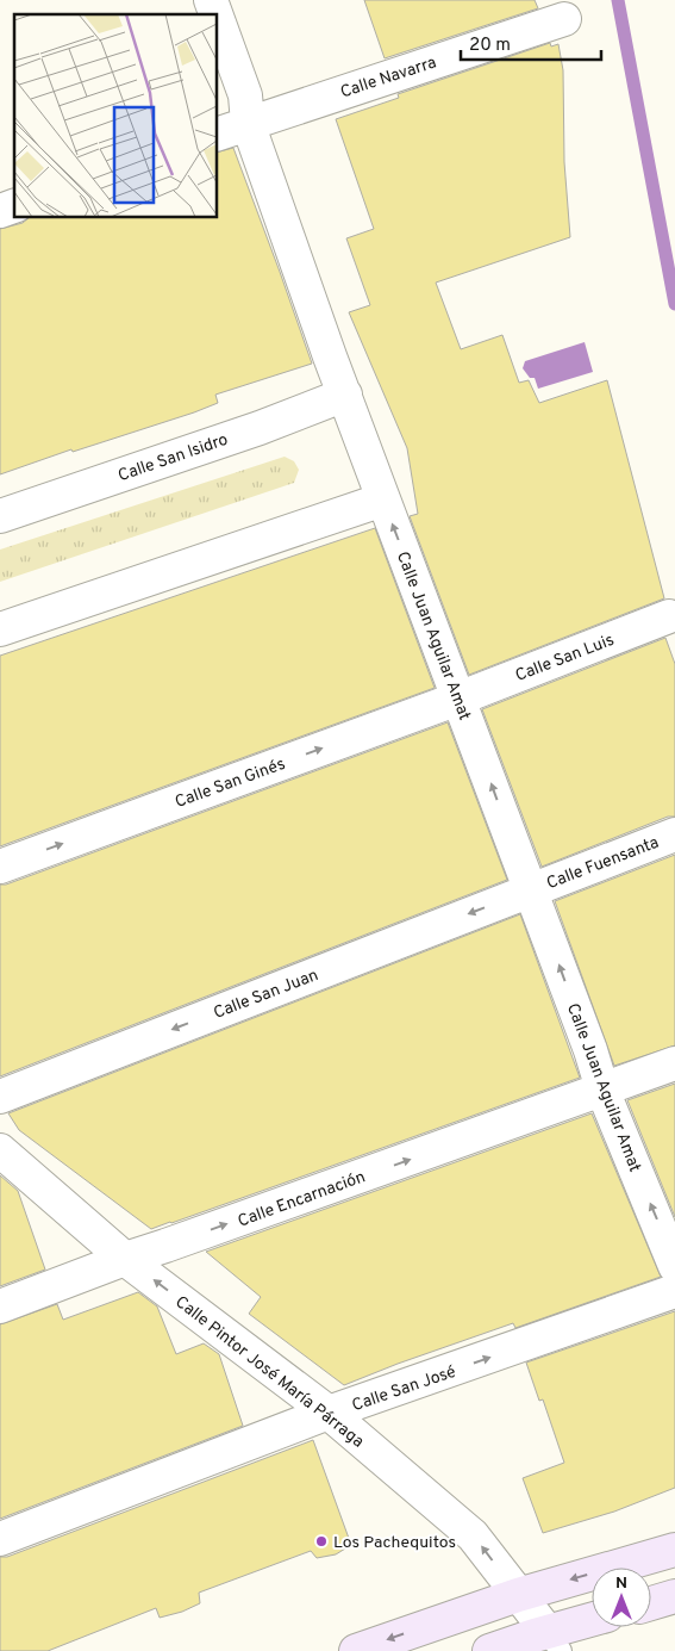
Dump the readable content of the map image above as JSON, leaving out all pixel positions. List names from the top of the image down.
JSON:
{
  "streets": {
    "street": [
      "Calle Navarra",
      "Calle San Isidro",
      "Calle Juan Aguilar Amat",
      "Calle San Luis",
      "Calle San Ginés",
      "Calle Fuensanta",
      "Calle San Juan",
      "Calle Encarnación",
      "Calle Pintor José María Párraga",
      "Calle San José"
    ]
  },
  "crossings": [
    ["Calle Navarra", "Calle Juan Aguilar Amat"],
    ["Calle San Isidro", "Calle Juan Aguilar Amat"],
    ["Calle Juan Aguilar Amat", "Calle San Luis"],
    ["Calle Juan Aguilar Amat", "Calle San Ginés"],
    ["Calle Juan Aguilar Amat", "Calle Fuensanta"],
    ["Calle Juan Aguilar Amat", "Calle San Juan"],
    ["Calle Juan Aguilar Amat", "Calle Encarnación"],
    ["Calle San Luis", "Calle San Ginés"],
    ["Calle Fuensanta", "Calle San Juan"],
    ["Calle Encarnación", "Calle Pintor José María Párraga"],
    ["Calle Pintor José María Párraga", "Calle San José"]
  ],
  "one_way": [
    "Calle Juan Aguilar Amat",
    "Calle San Juan",
    "Calle Encarnación",
    "Calle Pintor José María Párraga",
    "Calle San José"
  ],
  "places": ["Los Pachequitos"],
  "scale_bar": "20 m",
  "north": "top"
}
